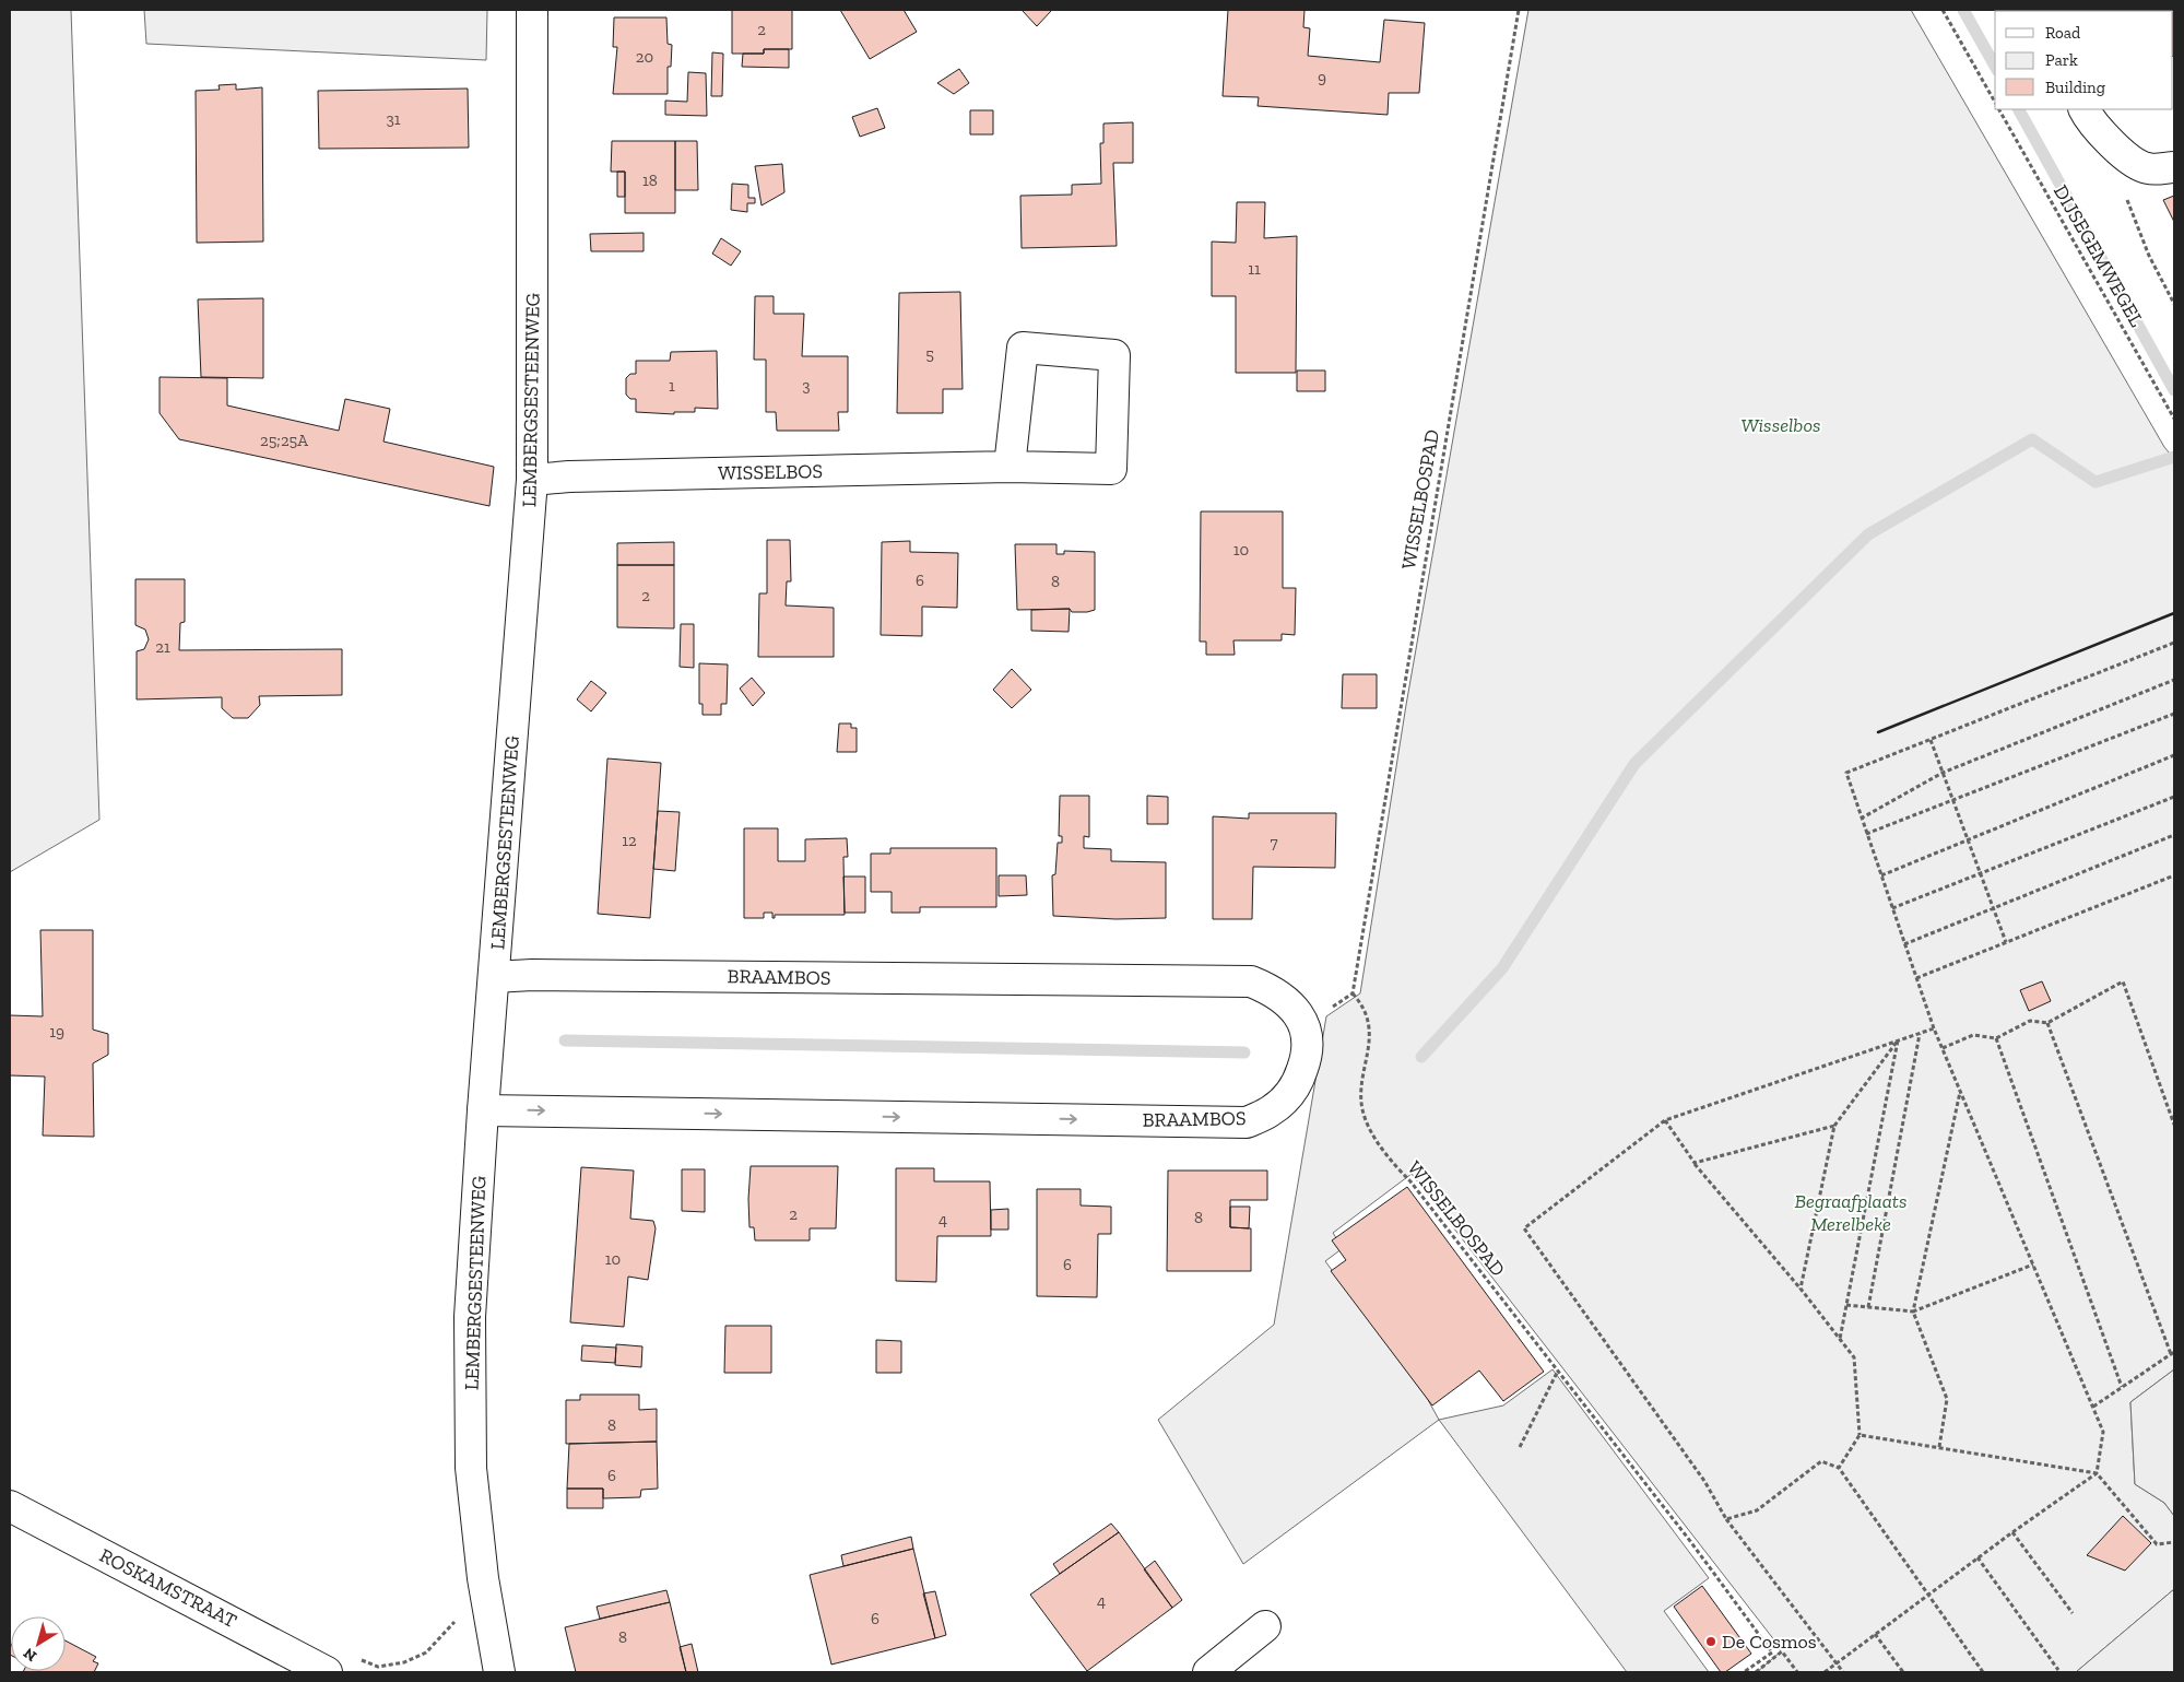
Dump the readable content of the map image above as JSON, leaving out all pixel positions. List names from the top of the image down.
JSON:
{
  "streets": {
    "street": [
      "LEMBERGSESTEENWEG",
      "WISSELBOS",
      "BRAAMBOS",
      "ROSKAMSTRAAT"
    ],
    "path": ["DIJSEGEMWEGEL", "WISSELBOSPAD"]
  },
  "crossings": [
    ["LEMBERGSESTEENWEG", "WISSELBOS"],
    ["LEMBERGSESTEENWEG", "BRAAMBOS"]
  ],
  "parks": ["Wisselbos", "Begraafplaats Merelbeke"],
  "places": ["De Cosmos"],
  "house_numbers": [
    "2",
    "20",
    "9",
    "31",
    "18",
    "11",
    "5",
    "1",
    "3",
    "25;25A",
    "10",
    "6",
    "8",
    "2",
    "21",
    "12",
    "7",
    "19",
    "2",
    "8",
    "4",
    "10",
    "6",
    "8",
    "6",
    "4",
    "6",
    "8"
  ],
  "legend": ["Road", "Park", "Building"],
  "north": "bottom left"
}
